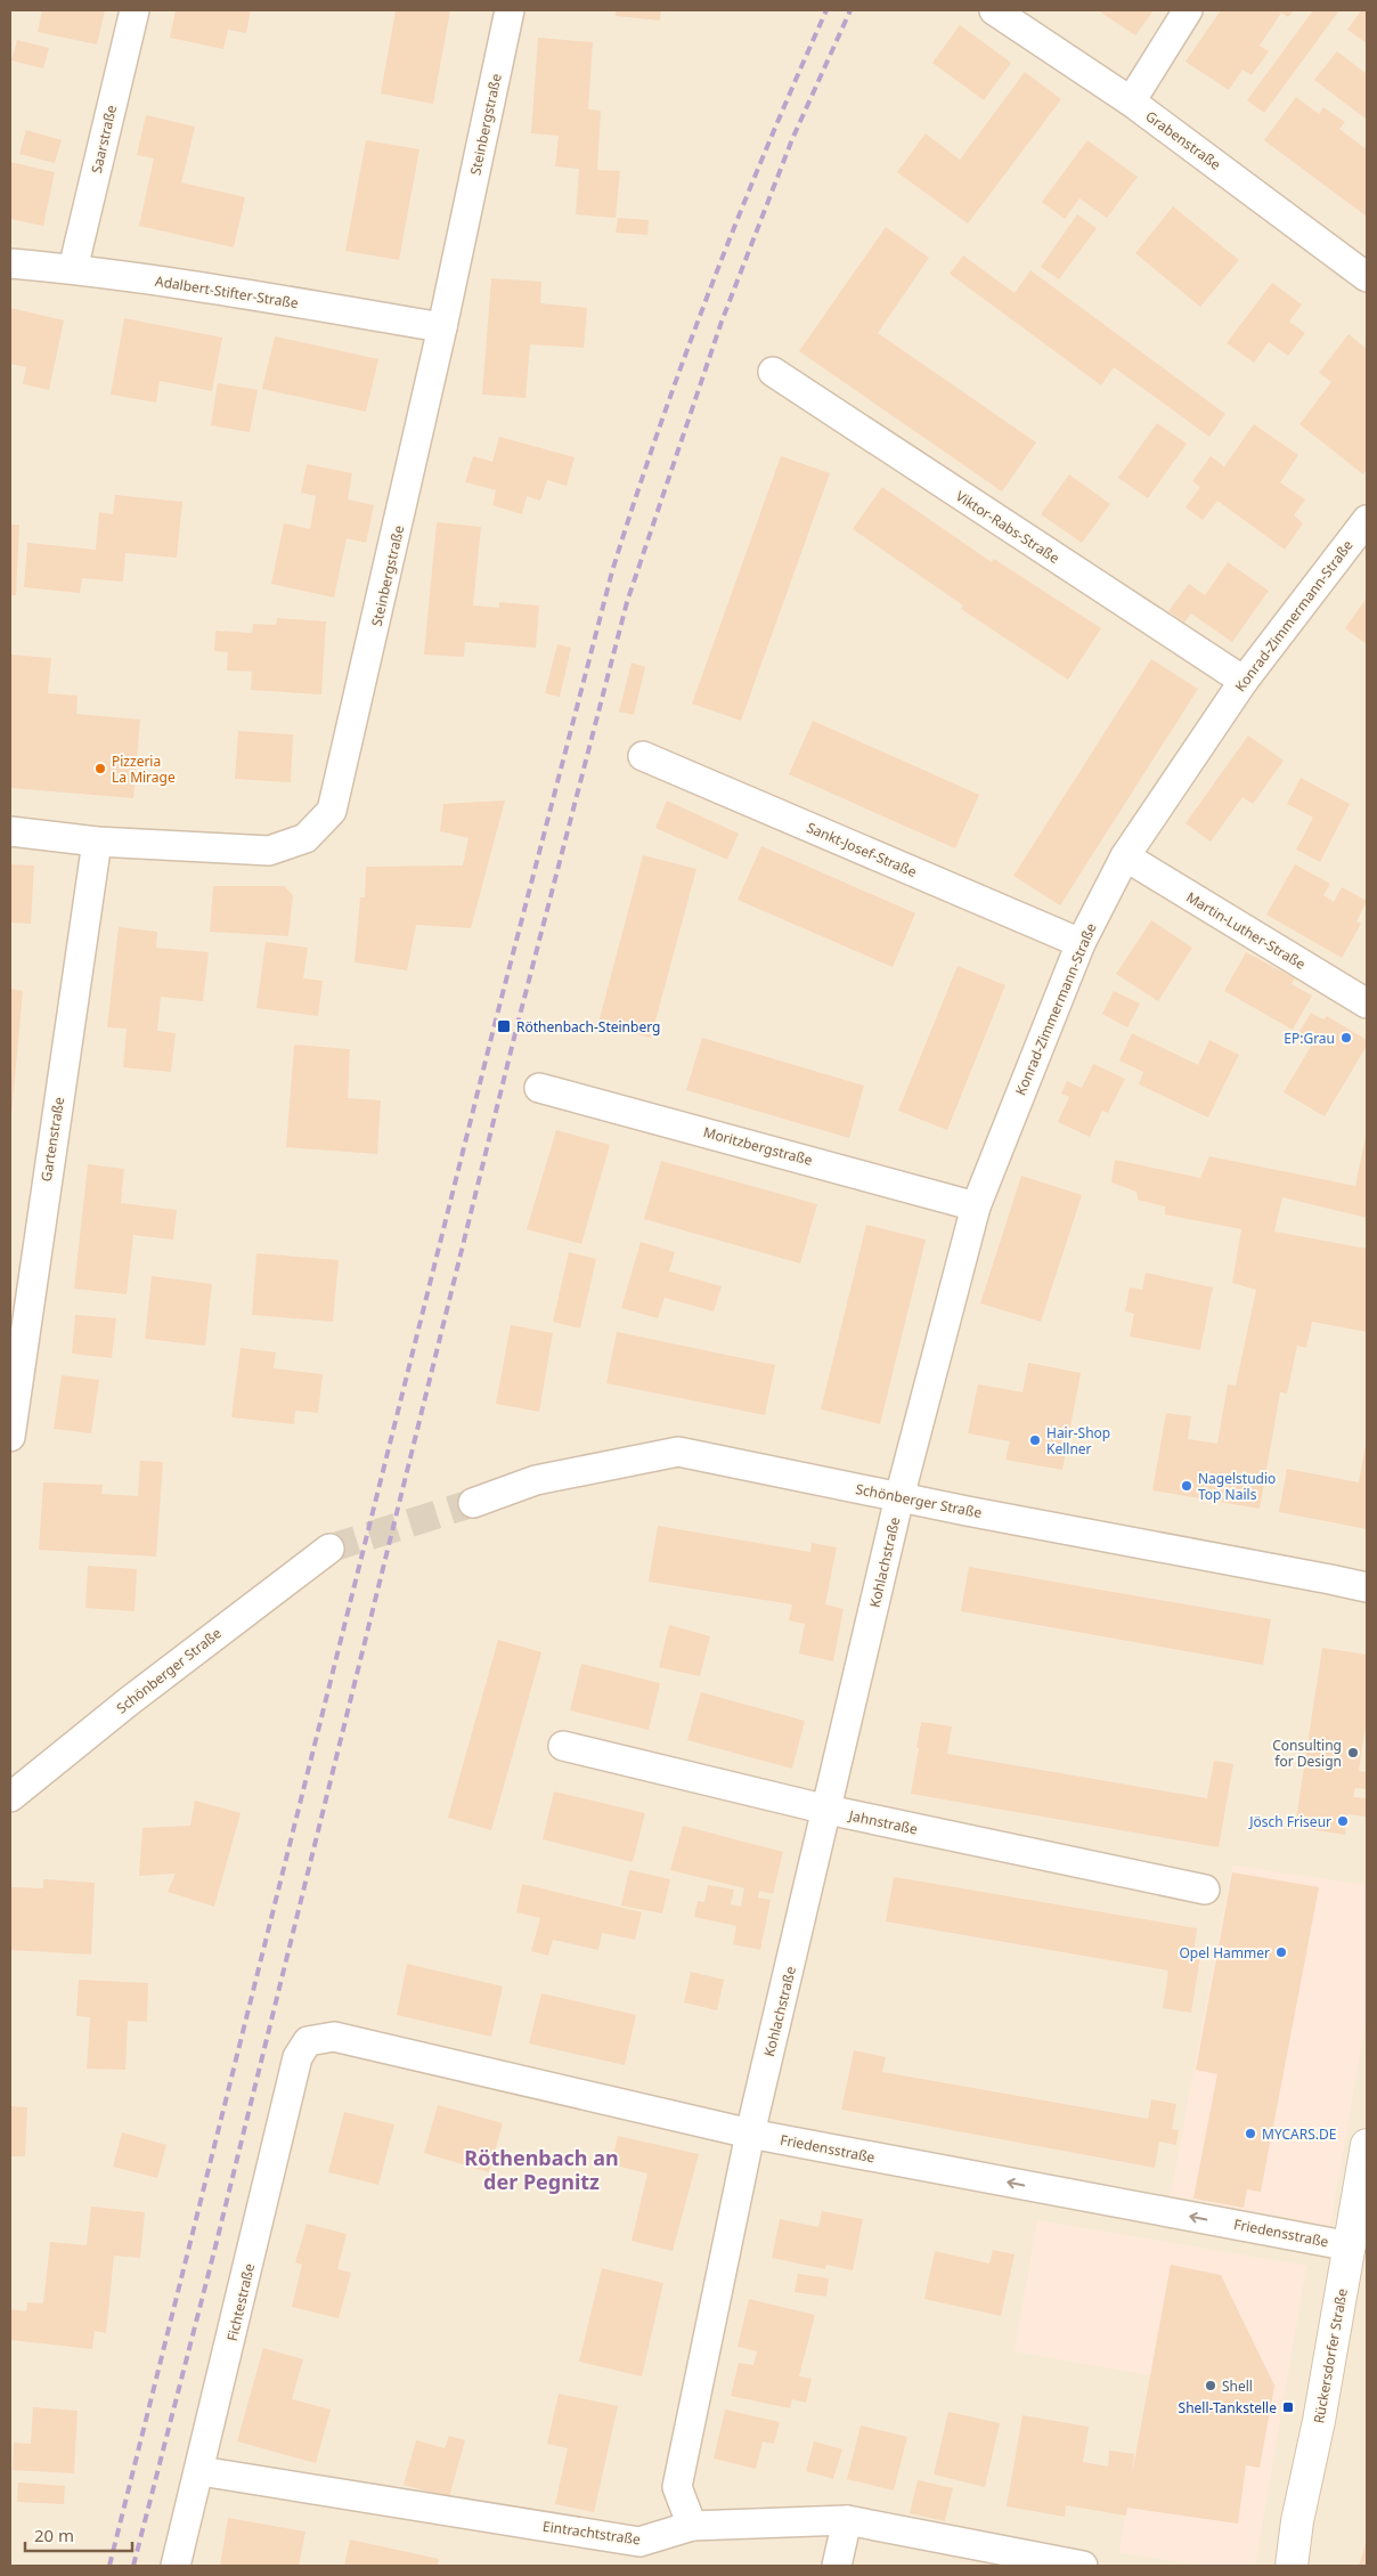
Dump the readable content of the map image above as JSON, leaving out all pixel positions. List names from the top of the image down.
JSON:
{
  "streets": {
    "main road": ["Rückersdorfer Straße"],
    "street": [
      "Steinbergstraße",
      "Saarstraße",
      "Grabenstraße",
      "Adalbert-Stifter-Straße",
      "Viktor-Rabs-Straße",
      "Konrad-Zimmermann-Straße",
      "Sankt-Josef-Straße",
      "Martin-Luther-Straße",
      "Gartenstraße",
      "Moritzbergstraße",
      "Schönberger Straße",
      "Kohlachstraße",
      "Jahnstraße",
      "Friedensstraße",
      "Fichtestraße",
      "Eintrachtstraße"
    ]
  },
  "crossings": [
    ["Steinbergstraße", "Adalbert-Stifter-Straße"],
    ["Steinbergstraße", "Gartenstraße"],
    ["Saarstraße", "Adalbert-Stifter-Straße"],
    ["Viktor-Rabs-Straße", "Konrad-Zimmermann-Straße"],
    ["Konrad-Zimmermann-Straße", "Sankt-Josef-Straße"],
    ["Konrad-Zimmermann-Straße", "Martin-Luther-Straße"],
    ["Konrad-Zimmermann-Straße", "Moritzbergstraße"],
    ["Konrad-Zimmermann-Straße", "Schönberger Straße"],
    ["Konrad-Zimmermann-Straße", "Kohlachstraße"],
    ["Schönberger Straße", "Kohlachstraße"],
    ["Kohlachstraße", "Jahnstraße"],
    ["Kohlachstraße", "Friedensstraße"],
    ["Kohlachstraße", "Eintrachtstraße"],
    ["Friedensstraße", "Fichtestraße"],
    ["Friedensstraße", "Rückersdorfer Straße"],
    ["Fichtestraße", "Eintrachtstraße"]
  ],
  "one_way": ["Friedensstraße"],
  "districts": ["Röthenbach an der Pegnitz"],
  "places": {
    "other": [
      "Pizzeria La Mirage",
      "EP:Grau",
      "Hair-Shop Kellner",
      "Nagelstudio Top Nails",
      "Consulting for Design",
      "Jösch Friseur",
      "Opel Hammer",
      "MYCARS.DE",
      "Shell"
    ],
    "transit": ["Röthenbach-Steinberg", "Shell-Tankstelle"]
  },
  "scale_bar": "20 m"
}
